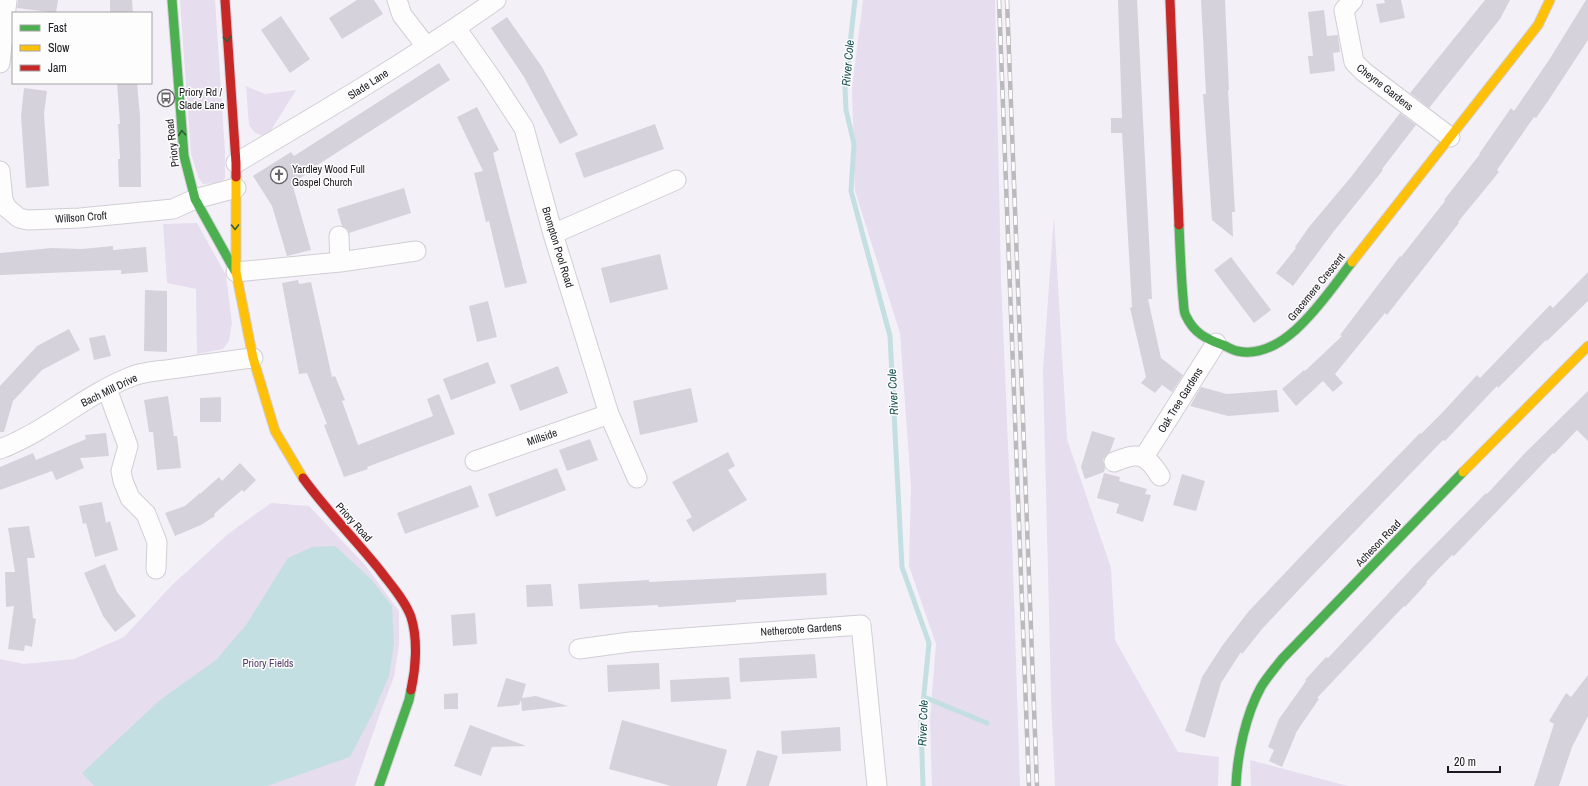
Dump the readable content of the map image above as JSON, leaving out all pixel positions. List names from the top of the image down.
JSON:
{
  "streets": {
    "street": [
      "Slade Lane",
      "Cheyne Gardens",
      "Priory Road",
      "Willson Croft",
      "Brompton Pool Road",
      "Gracemere Crescent",
      "Bach Mill Drive",
      "Oak Tree Gardens",
      "Millside",
      "Acheson Road",
      "Nethercote Gardens"
    ]
  },
  "crossings": [
    ["Slade Lane", "Priory Road"],
    ["Slade Lane", "Brompton Pool Road"],
    ["Cheyne Gardens", "Gracemere Crescent"],
    ["Priory Road", "Willson Croft"],
    ["Priory Road", "Bach Mill Drive"],
    ["Brompton Pool Road", "Millside"],
    ["Gracemere Crescent", "Oak Tree Gardens"]
  ],
  "water": ["River Cole"],
  "parks": ["Priory Fields"],
  "places": {
    "bus stop": ["Priory Rd / Slade Lane"],
    "church": ["Yardley Wood Full Gospel Church"]
  },
  "legend": ["Fast", "Slow", "Jam"],
  "scale_bar": "20 m"
}
